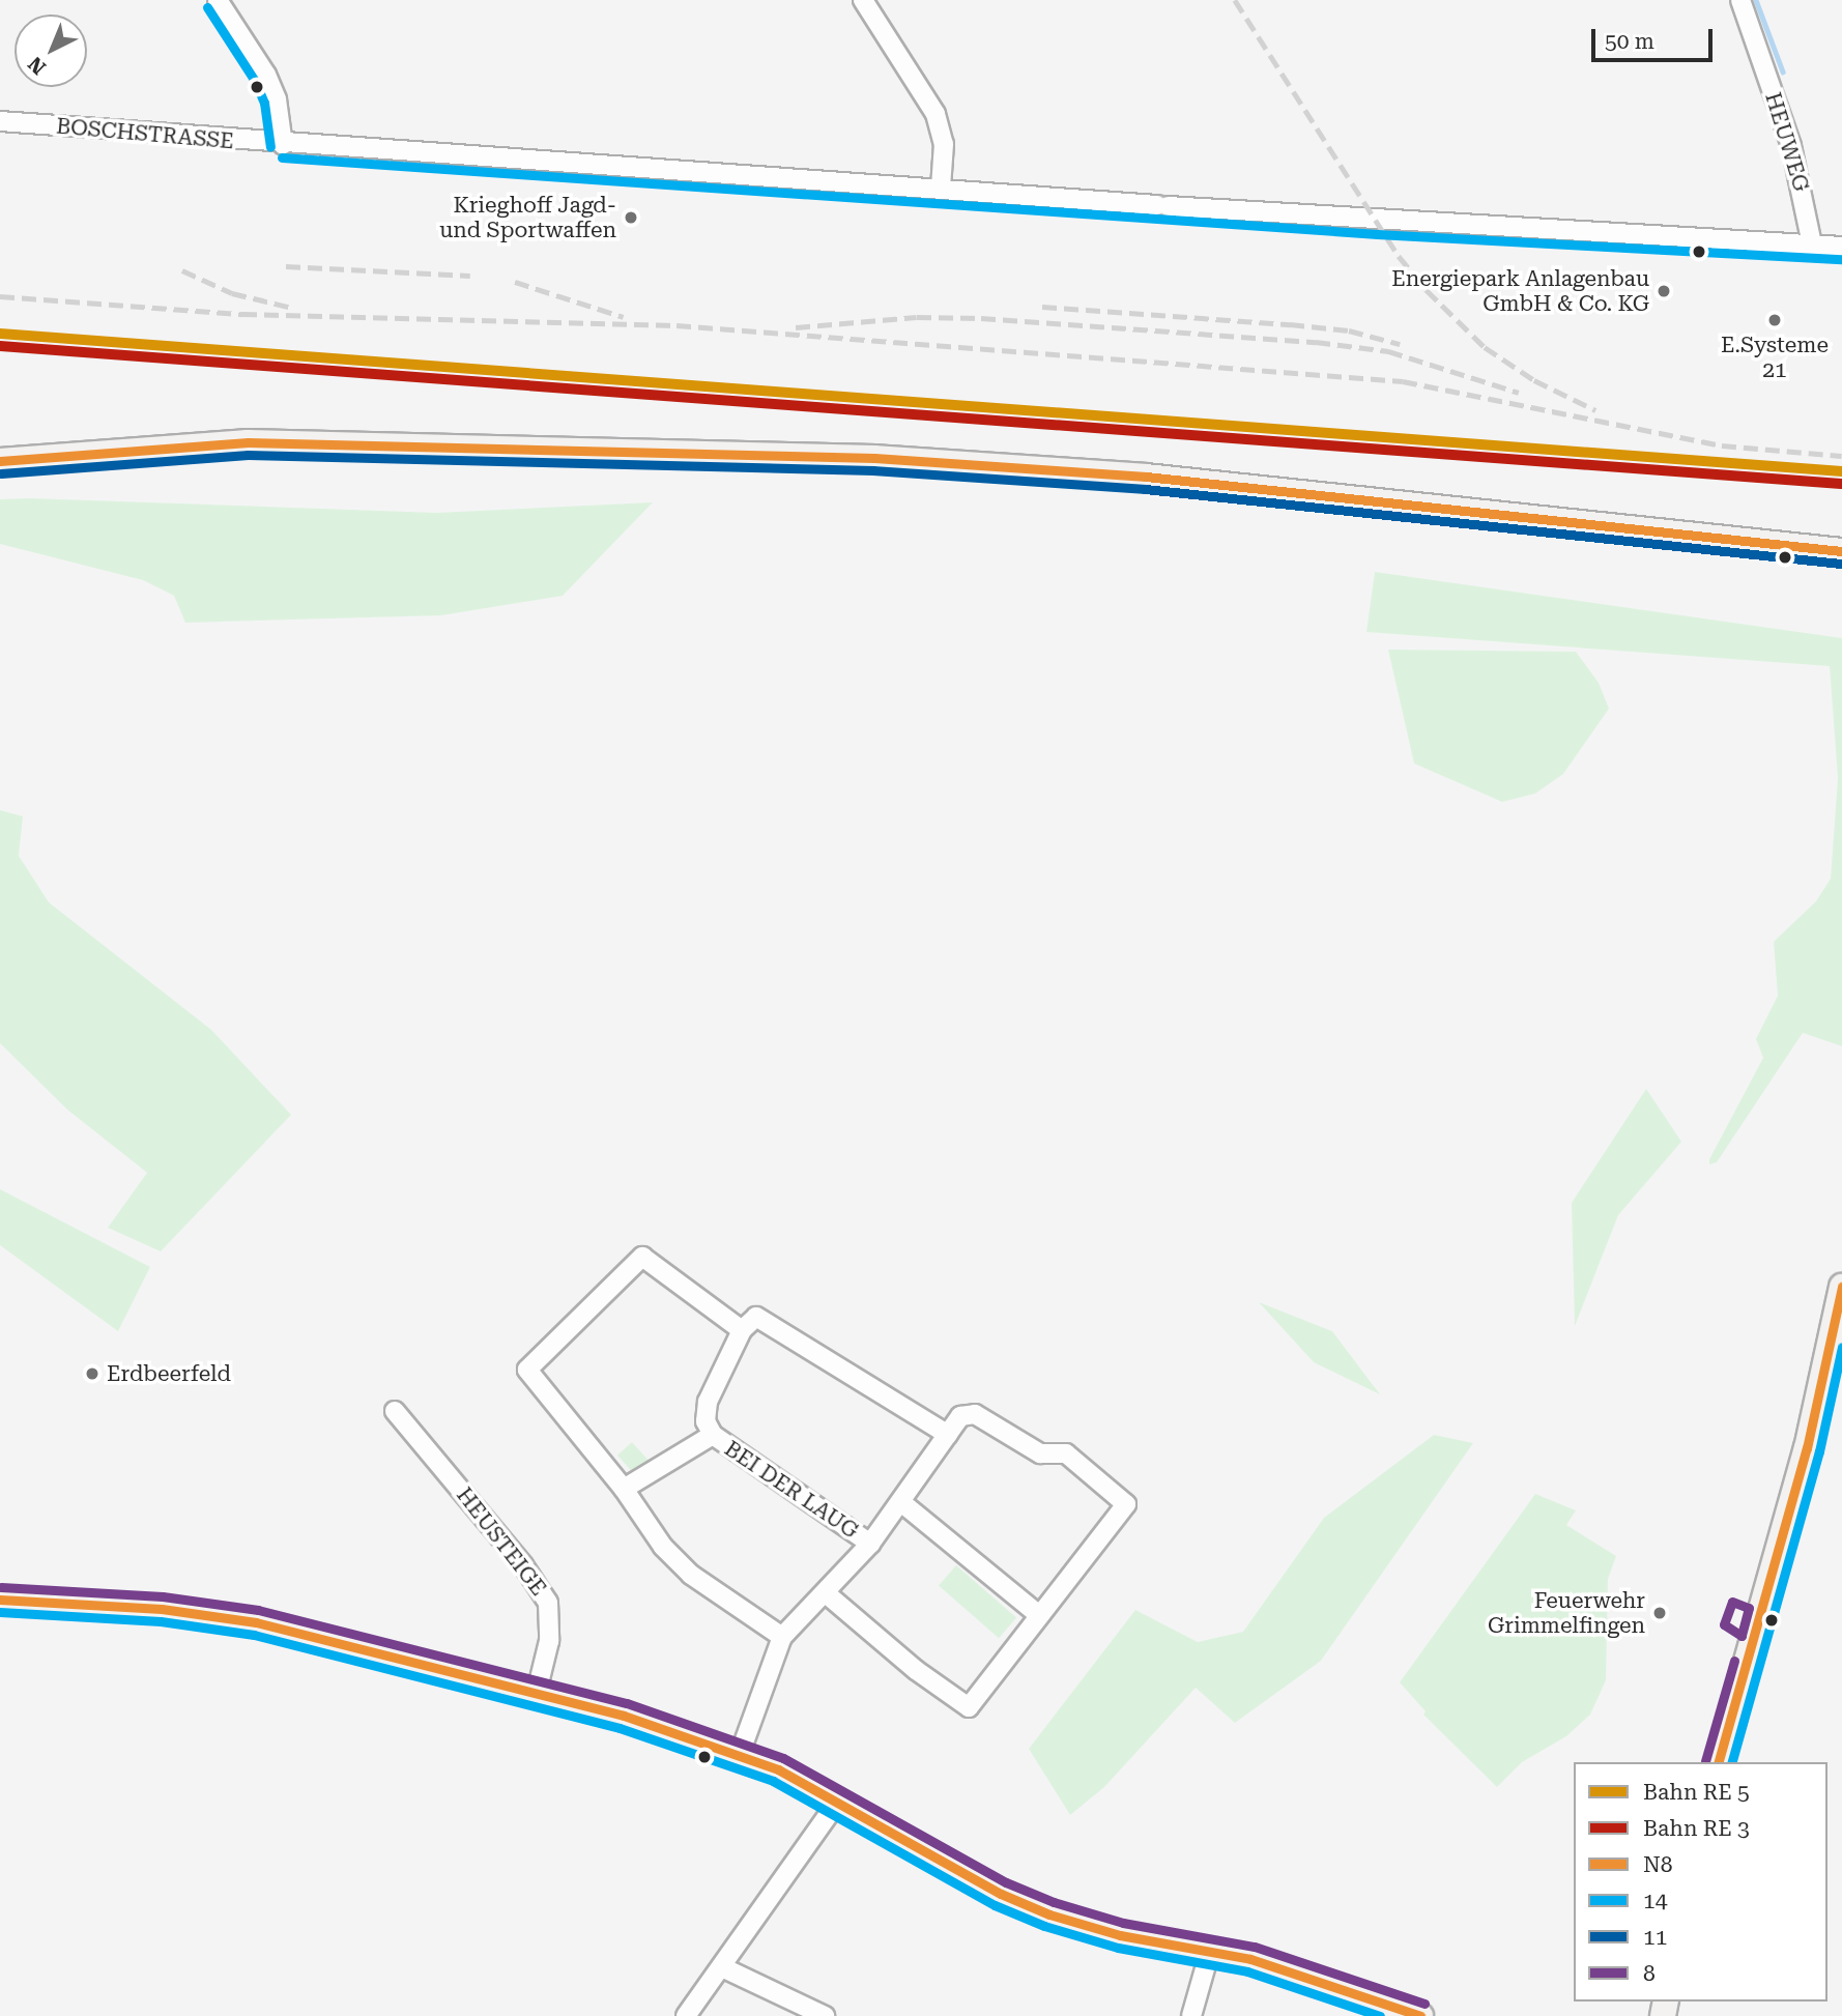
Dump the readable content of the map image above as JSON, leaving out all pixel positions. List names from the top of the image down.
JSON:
{
  "streets": {
    "street": [
      "BOSCHSTRASSE",
      "HEUWEG",
      "BEI DER LAUG",
      "HEUSTEIGE"
    ]
  },
  "crossings": [
    ["BOSCHSTRASSE", "HEUWEG"]
  ],
  "places": [
    "Krieghoff Jagd- und Sportwaffen",
    "Energiepark Anlagenbau GmbH & Co. KG",
    "E.Systeme 21",
    "Erdbeerfeld",
    "Feuerwehr Grimmelfingen"
  ],
  "lines": [
    "transit line 14",
    "transit line N8",
    "transit line 11",
    "transit line 8"
  ],
  "legend": [
    "Bahn RE 5",
    "Bahn RE 3",
    "N8",
    "14",
    "11",
    "8"
  ],
  "scale_bar": "50 m",
  "north": "bottom left"
}
